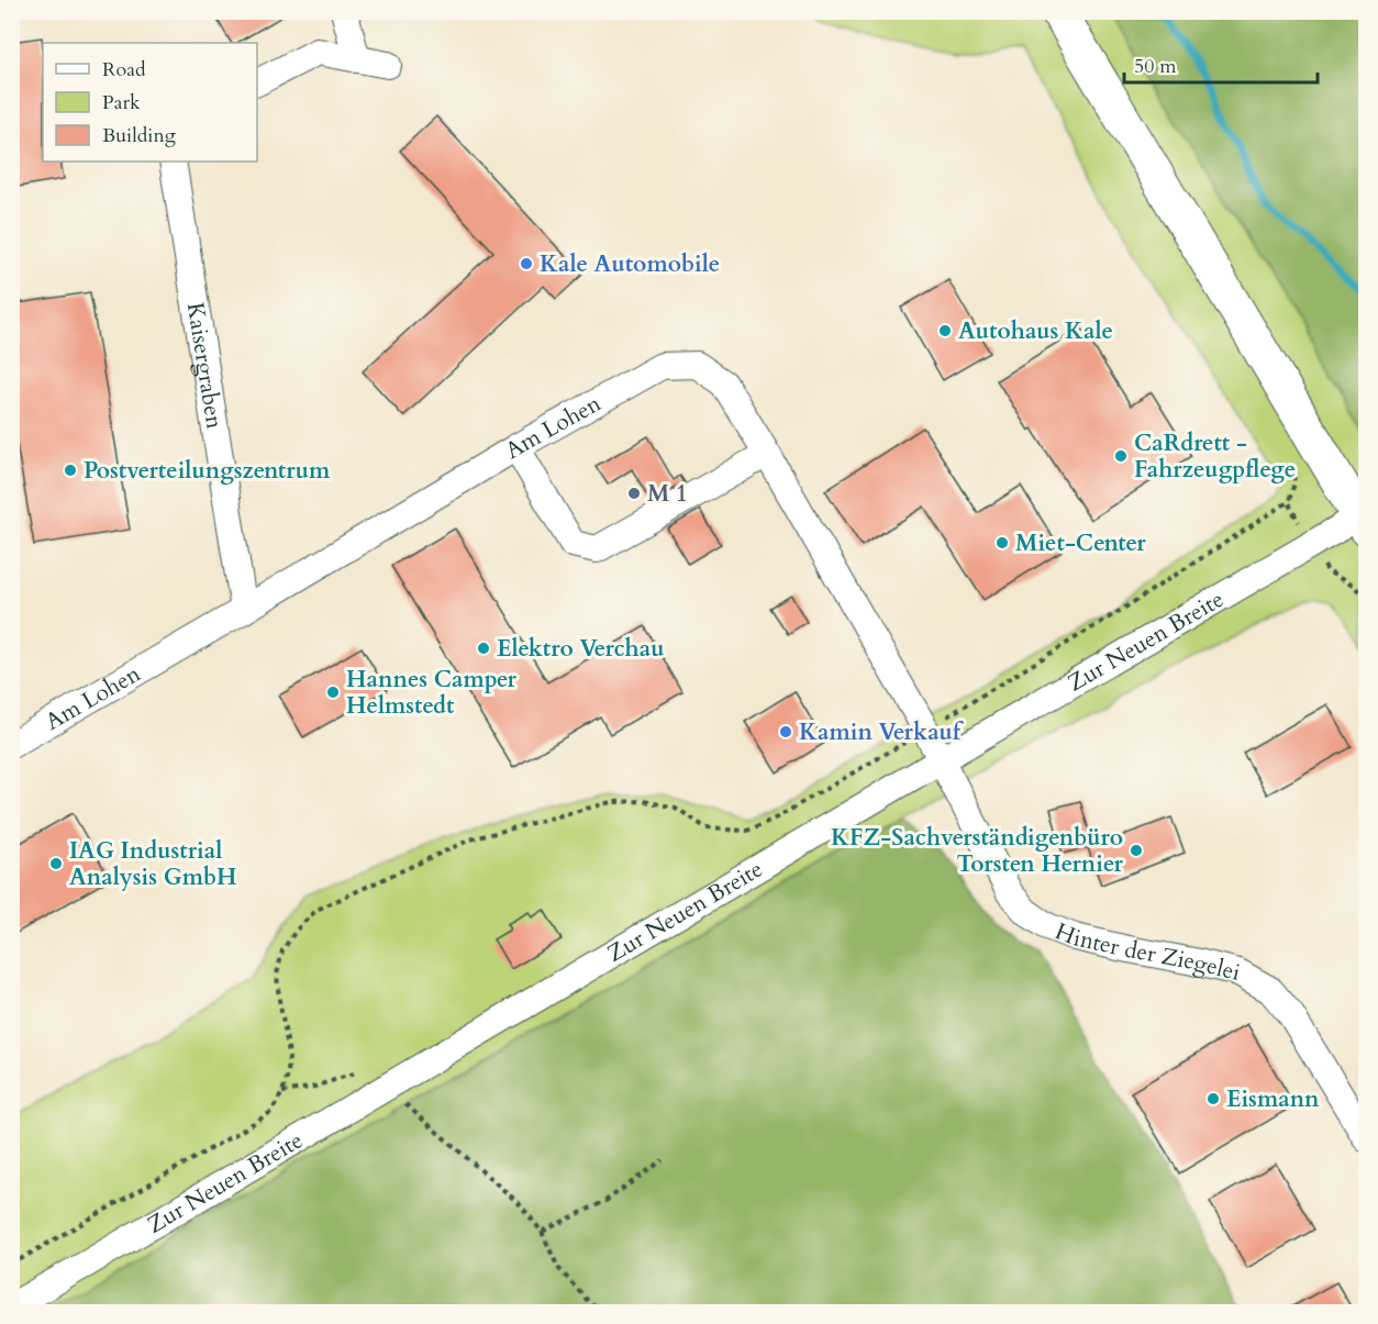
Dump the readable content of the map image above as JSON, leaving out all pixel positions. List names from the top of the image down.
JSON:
{
  "streets": {
    "street": [
      "Kaisergraben",
      "Am Lohen",
      "Zur Neuen Breite",
      "Hinter der Ziegelei"
    ]
  },
  "crossings": [
    ["Kaisergraben", "Am Lohen"],
    ["Am Lohen", "Zur Neuen Breite"],
    ["Am Lohen", "Hinter der Ziegelei"],
    ["Zur Neuen Breite", "Hinter der Ziegelei"]
  ],
  "places": [
    "Kale Automobile",
    "Autohaus Kale",
    "CaRdrett - Fahrzeugpflege",
    "Postverteilungszentrum",
    "M 1",
    "Miet-Center",
    "Elektro Verchau",
    "Hannes Camper Helmstedt",
    "Kamin Verkauf",
    "KFZ-Sachverständigenbüro Torsten Hernier",
    "IAG Industrial Analysis GmbH",
    "Eismann"
  ],
  "legend": ["Road", "Park", "Building"],
  "scale_bar": "50 m"
}
